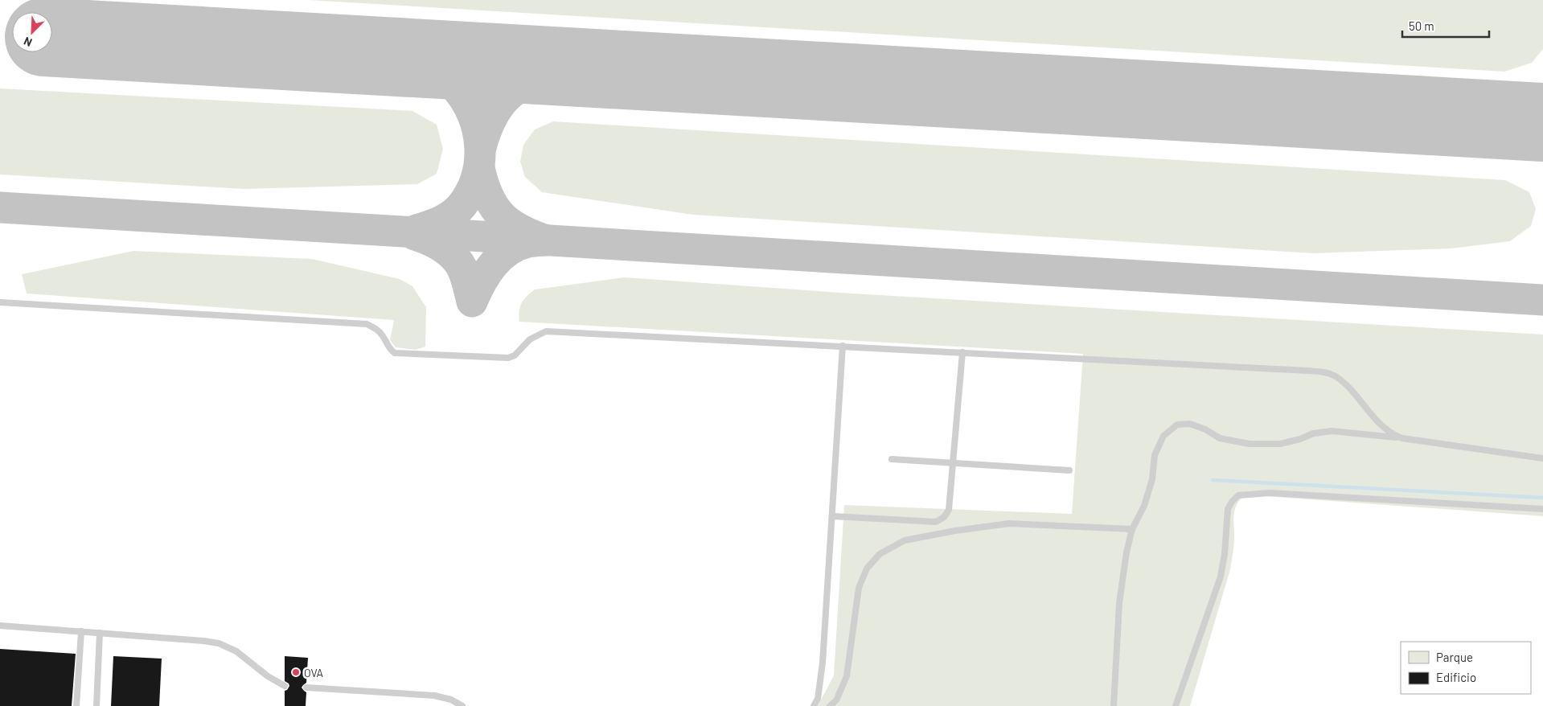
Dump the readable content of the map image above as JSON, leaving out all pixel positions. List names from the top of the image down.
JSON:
{
  "places": ["OVA"],
  "legend": ["Parque", "Edificio"],
  "scale_bar": "50 m",
  "north": "bottom left"
}
